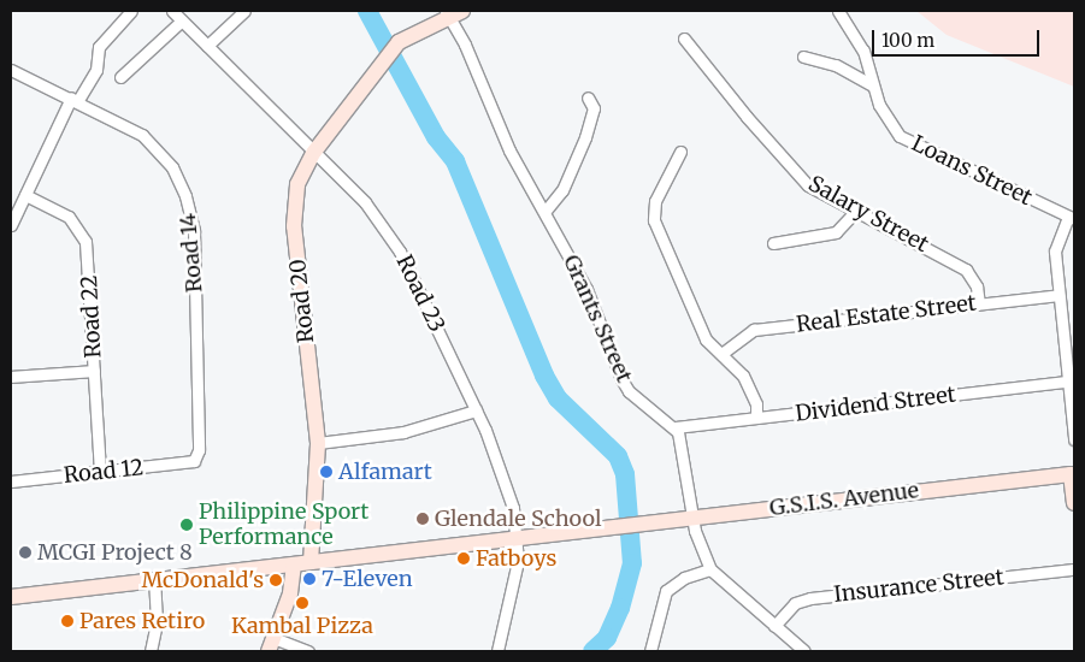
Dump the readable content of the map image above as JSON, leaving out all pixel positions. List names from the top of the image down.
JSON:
{
  "streets": {
    "street": [
      "Loans Street",
      "Salary Street",
      "Road 14",
      "Road 23",
      "Road 20",
      "Real Estate Street",
      "Road 22",
      "Grants Street",
      "Dividend Street",
      "Road 12",
      "G.S.I.S. Avenue",
      "Insurance Street"
    ]
  },
  "crossings": [
    ["Salary Street", "Real Estate Street"],
    ["Road 14", "Road 12"],
    ["Road 23", "Road 20"],
    ["Road 23", "G.S.I.S. Avenue"],
    ["Road 20", "Grants Street"],
    ["Road 20", "G.S.I.S. Avenue"],
    ["Road 22", "Road 12"],
    ["Grants Street", "Dividend Street"]
  ],
  "places": [
    "Alfamart",
    "Glendale School",
    "Philippine Sport Performance",
    "MCGI Project 8",
    "Fatboys",
    "7-Eleven",
    "McDonald's",
    "Kambal Pizza",
    "Pares Retiro"
  ],
  "scale_bar": "100 m"
}
